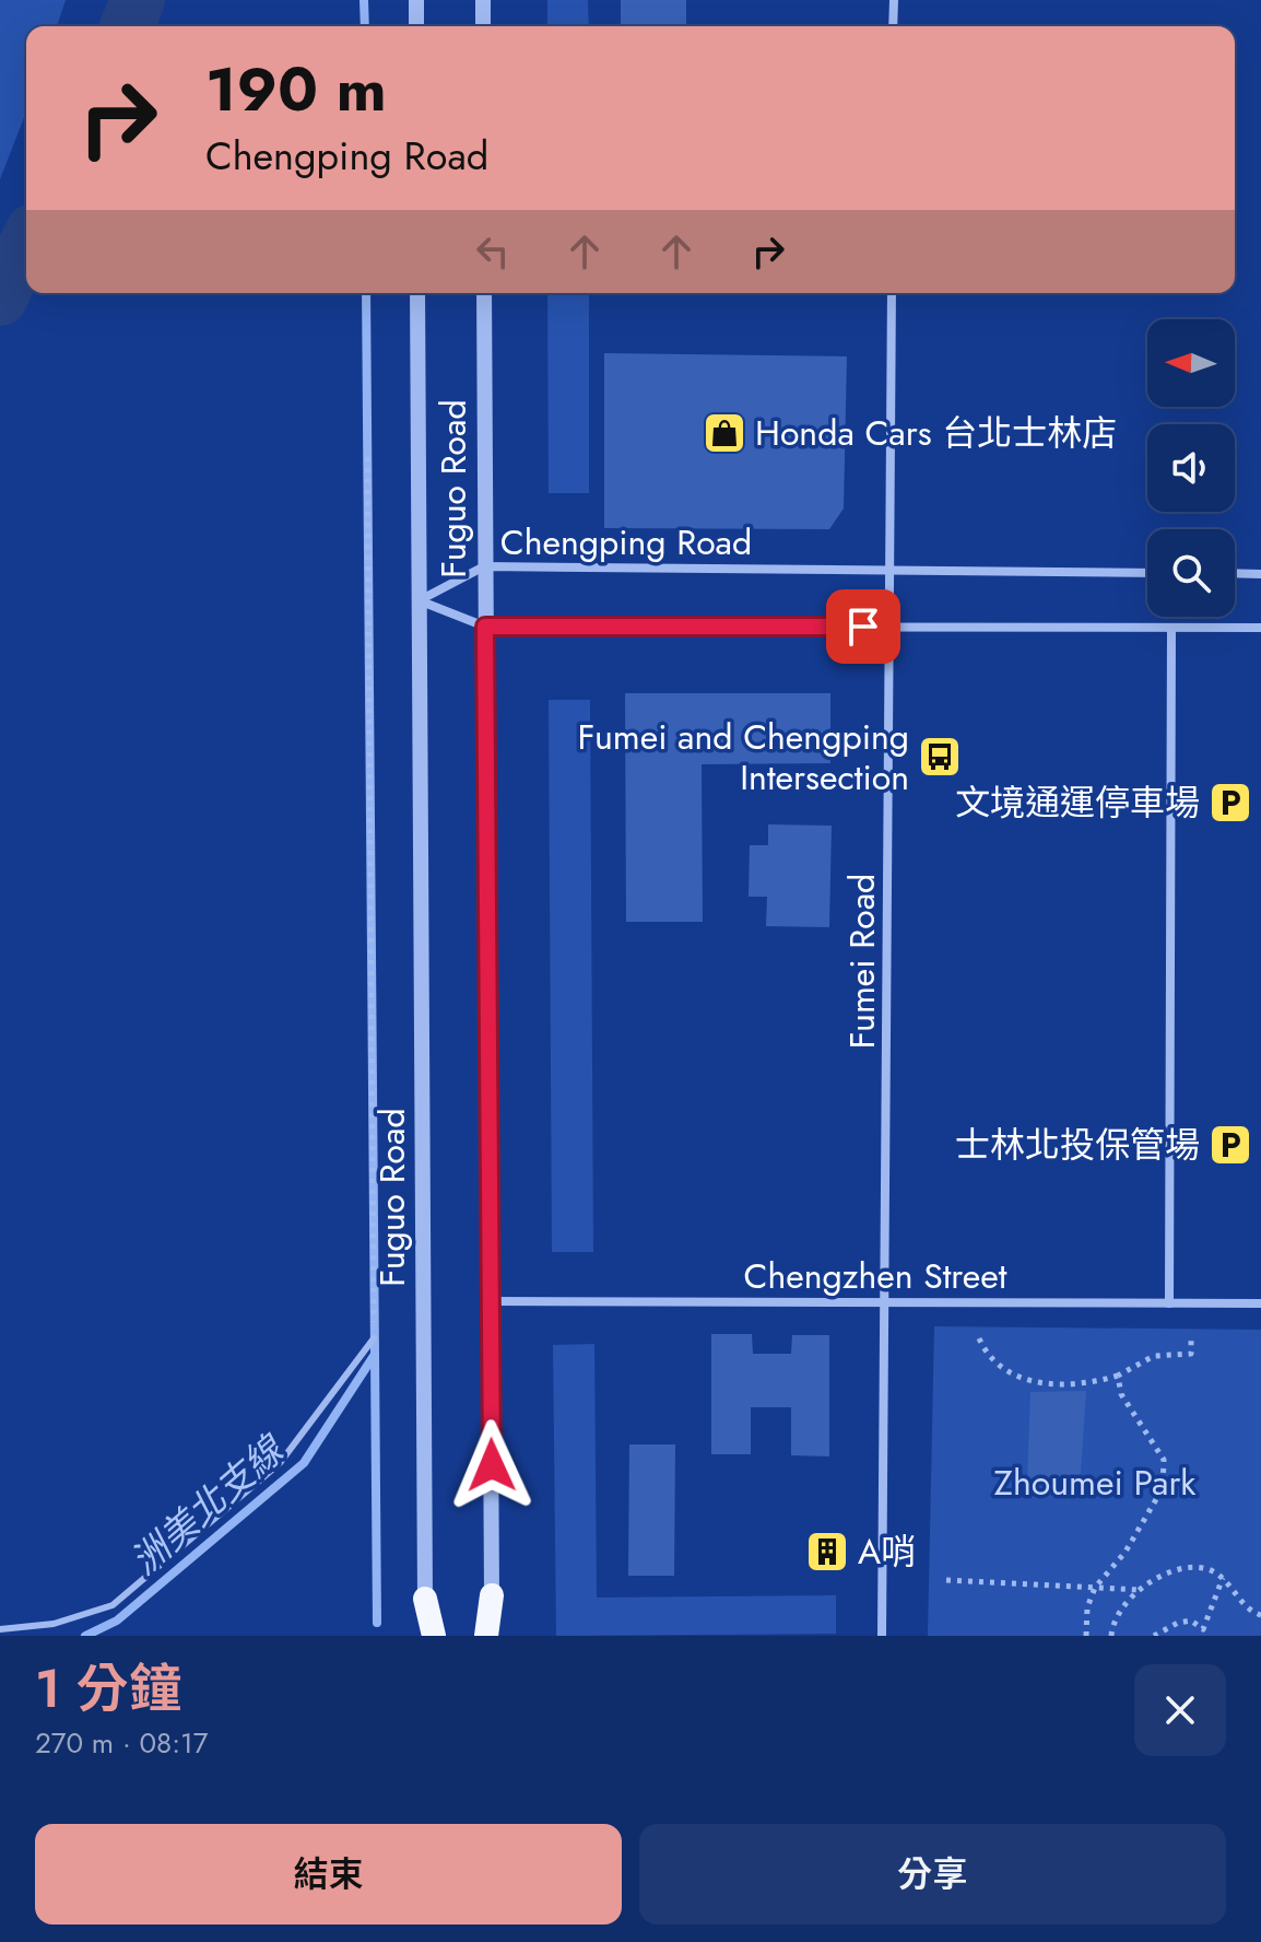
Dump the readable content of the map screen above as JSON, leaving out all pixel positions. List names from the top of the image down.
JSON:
{
  "streets": {
    "street": [
      "Fuguo Road",
      "Chengping Road",
      "Fumei Road",
      "Chengzhen Street"
    ]
  },
  "crossings": [
    ["Fuguo Road", "Chengping Road"],
    ["Fuguo Road", "Chengzhen Street"],
    ["Chengping Road", "Fumei Road"],
    ["Fumei Road", "Chengzhen Street"]
  ],
  "water": ["洲美北支線"],
  "parks": ["Zhoumei Park"],
  "places": {
    "shop": ["Honda Cars 台北士林店"],
    "bus stop": ["Fumei and Chengping Intersection"],
    "parking": ["文境通運停車場", "士林北投保管場"],
    "building": ["A哨"]
  },
  "north": "left",
  "page": {
    "turn": ["190 m", "Chengping Road"],
    "heading": ["1 分鐘", "270 m · 08:17"],
    "buttons": ["結束", "分享"]
  }
}
